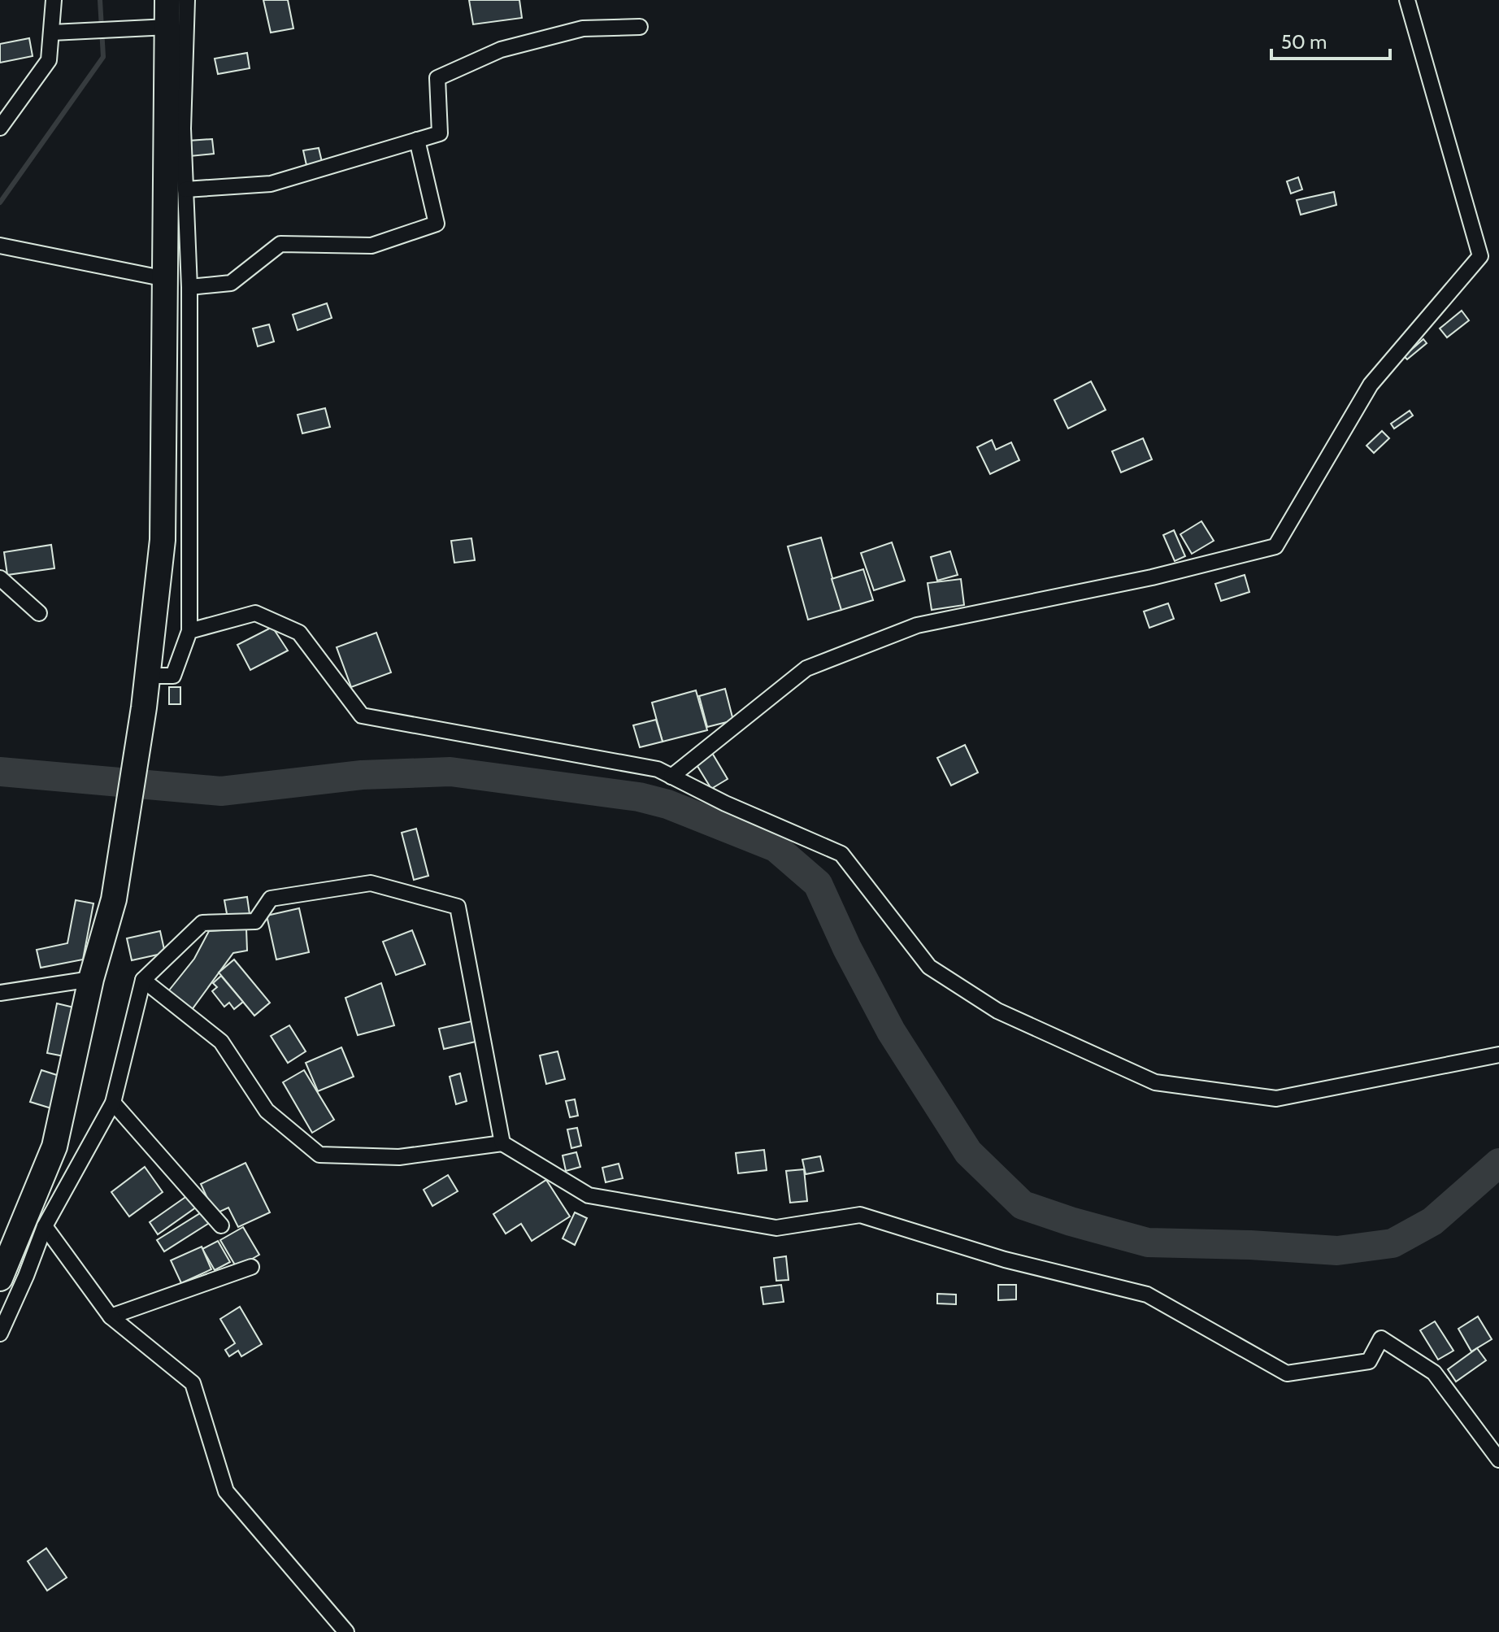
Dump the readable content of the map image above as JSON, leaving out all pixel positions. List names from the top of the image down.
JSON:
{
  "scale_bar": "50 m"
}
